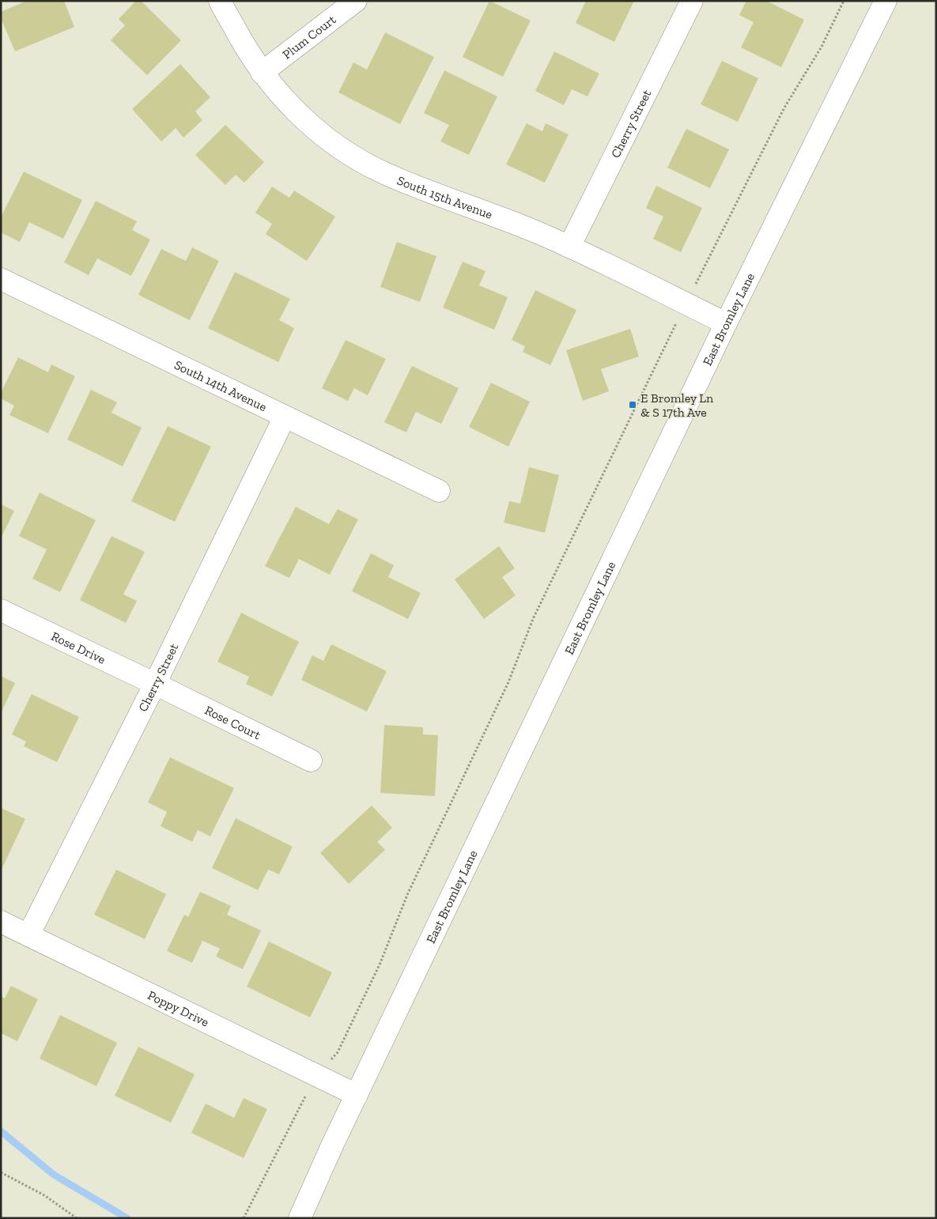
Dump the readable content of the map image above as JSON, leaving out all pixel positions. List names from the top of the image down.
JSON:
{
  "streets": {
    "street": [
      "Plum Court",
      "Cherry Street",
      "South 15th Avenue",
      "East Bromley Lane",
      "South 14th Avenue",
      "Rose Drive",
      "Rose Court",
      "Poppy Drive"
    ]
  },
  "crossings": [
    ["Plum Court", "South 15th Avenue"],
    ["Cherry Street", "South 15th Avenue"],
    ["Cherry Street", "South 14th Avenue"],
    ["Cherry Street", "Rose Drive"],
    ["Cherry Street", "Rose Court"],
    ["Cherry Street", "Poppy Drive"],
    ["South 15th Avenue", "East Bromley Lane"],
    ["East Bromley Lane", "Poppy Drive"],
    ["Rose Drive", "Rose Court"]
  ],
  "places": {
    "transit": ["E Bromley Ln & S 17th Ave"]
  }
}
